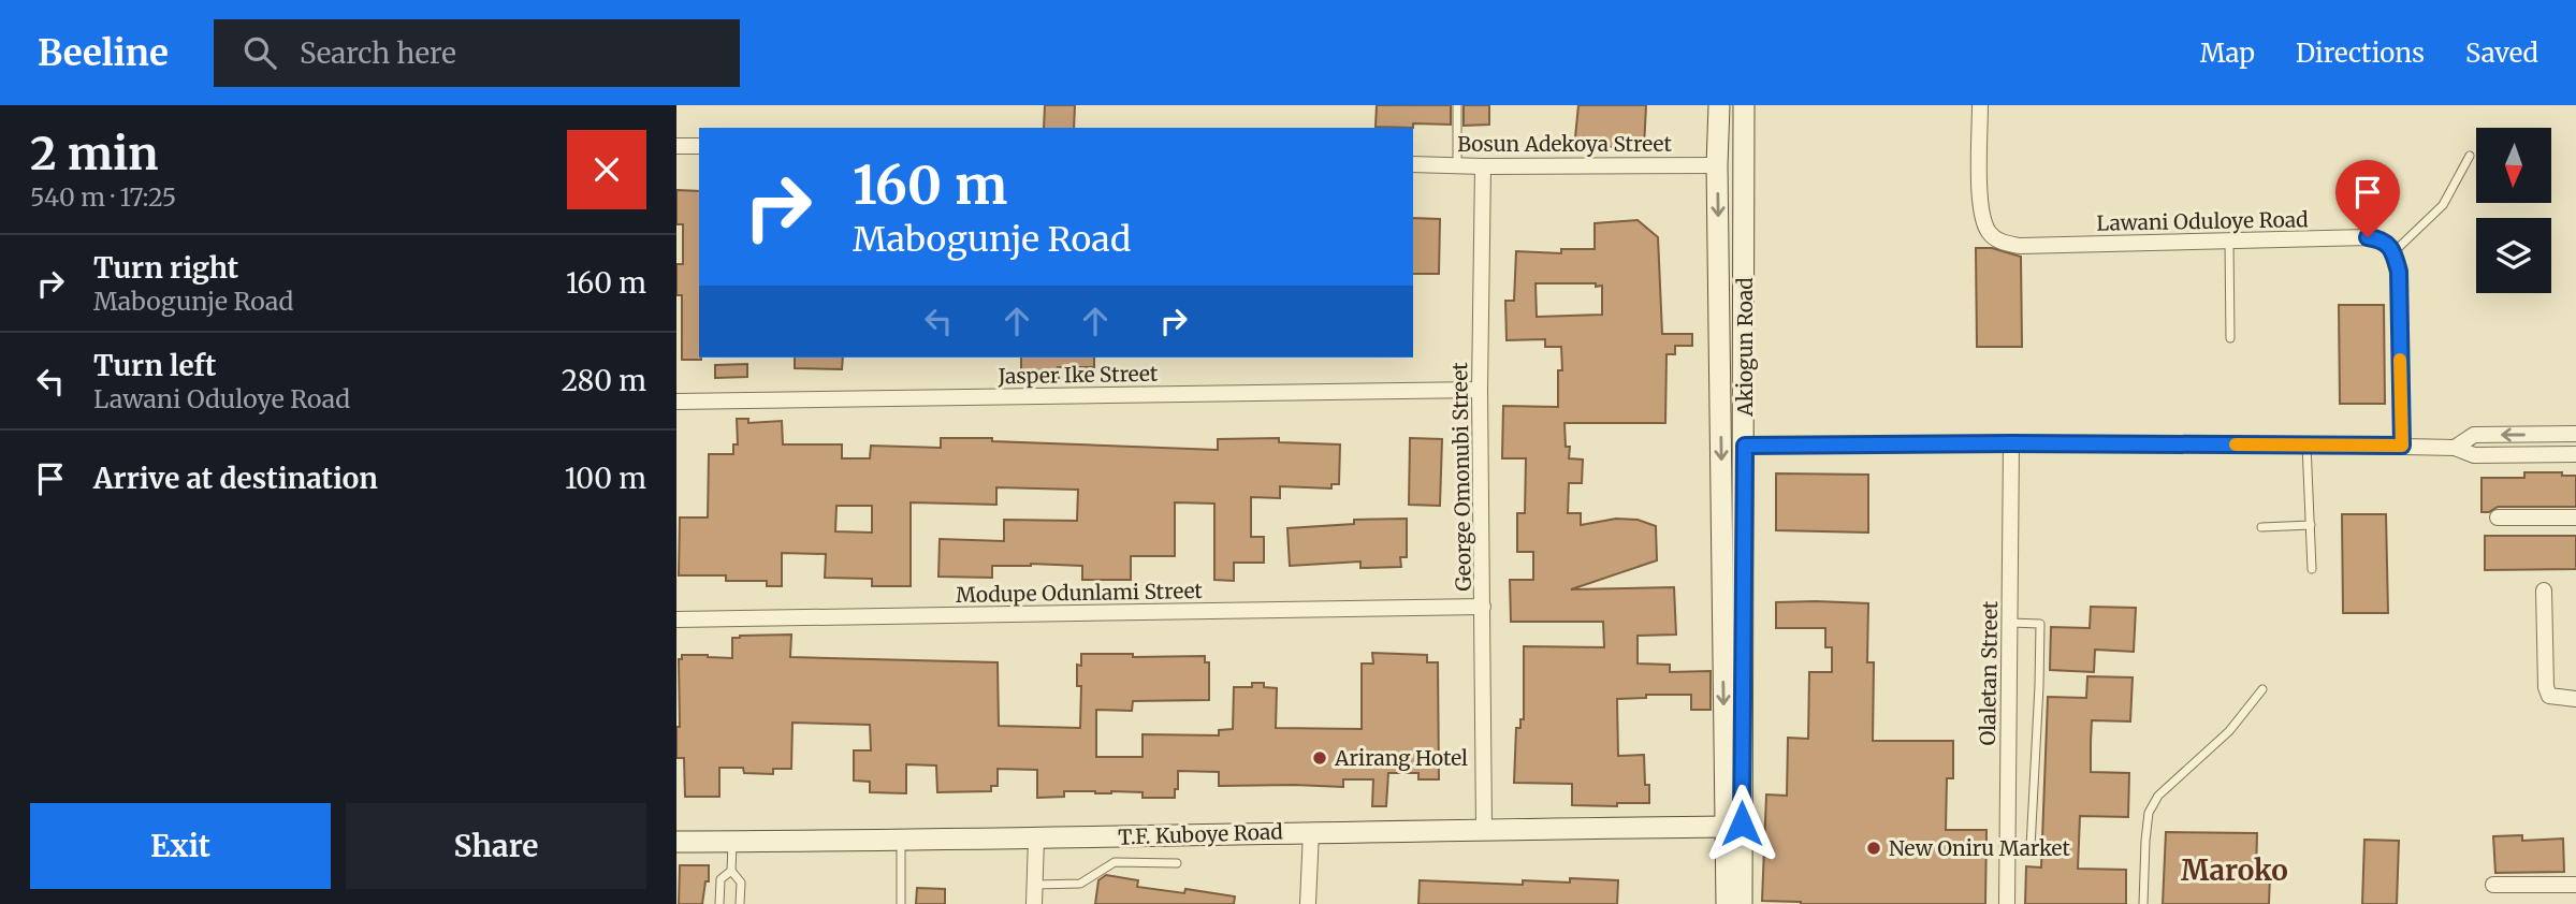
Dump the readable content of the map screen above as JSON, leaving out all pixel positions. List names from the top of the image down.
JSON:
{
  "streets": {
    "street": [
      "Bosun Adekoya Street",
      "Lawani Oduloye Road",
      "Akiogun Road",
      "Jasper Ike Street",
      "George Omonubi Street",
      "Modupe Odunlami Street",
      "Olaletan Street",
      "T.F. Kuboye Road"
    ]
  },
  "crossings": [
    ["Bosun Adekoya Street", "George Omonubi Street"],
    ["Jasper Ike Street", "George Omonubi Street"],
    ["George Omonubi Street", "Modupe Odunlami Street"],
    ["George Omonubi Street", "T.F. Kuboye Road"]
  ],
  "districts": ["Maroko"],
  "places": ["Arirang Hotel", "New Oniru Market"],
  "north": "bottom",
  "page": {
    "header": "Beeline",
    "search": "Search here",
    "nav": ["Map", "Directions", "Saved"],
    "heading": ["2 min", "540 m · 17:25"],
    "turn": ["160 m", "Mabogunje Road"],
    "list": [
      {
        "name": "Turn right",
        "note": "Mabogunje Road",
        "value": "160 m"
      },
      {
        "name": "Turn left",
        "note": "Lawani Oduloye Road",
        "value": "280 m"
      },
      {
        "name": "Arrive at destination",
        "value": "100 m"
      }
    ],
    "buttons": ["Exit", "Share"]
  }
}
